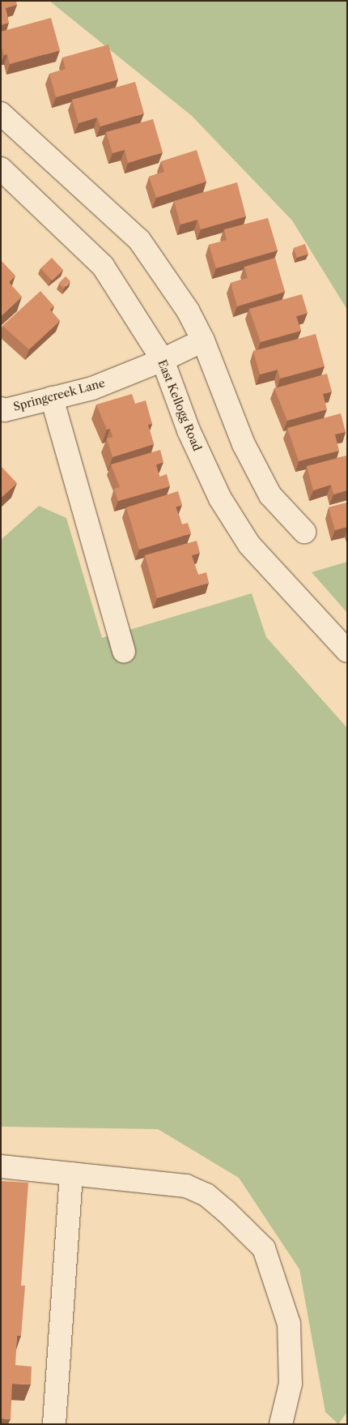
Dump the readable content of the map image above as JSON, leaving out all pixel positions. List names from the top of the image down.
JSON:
{
  "streets": {
    "street": ["Springcreek Lane", "East Kellogg Road"]
  },
  "crossings": [
    ["Springcreek Lane", "East Kellogg Road"]
  ]
}
